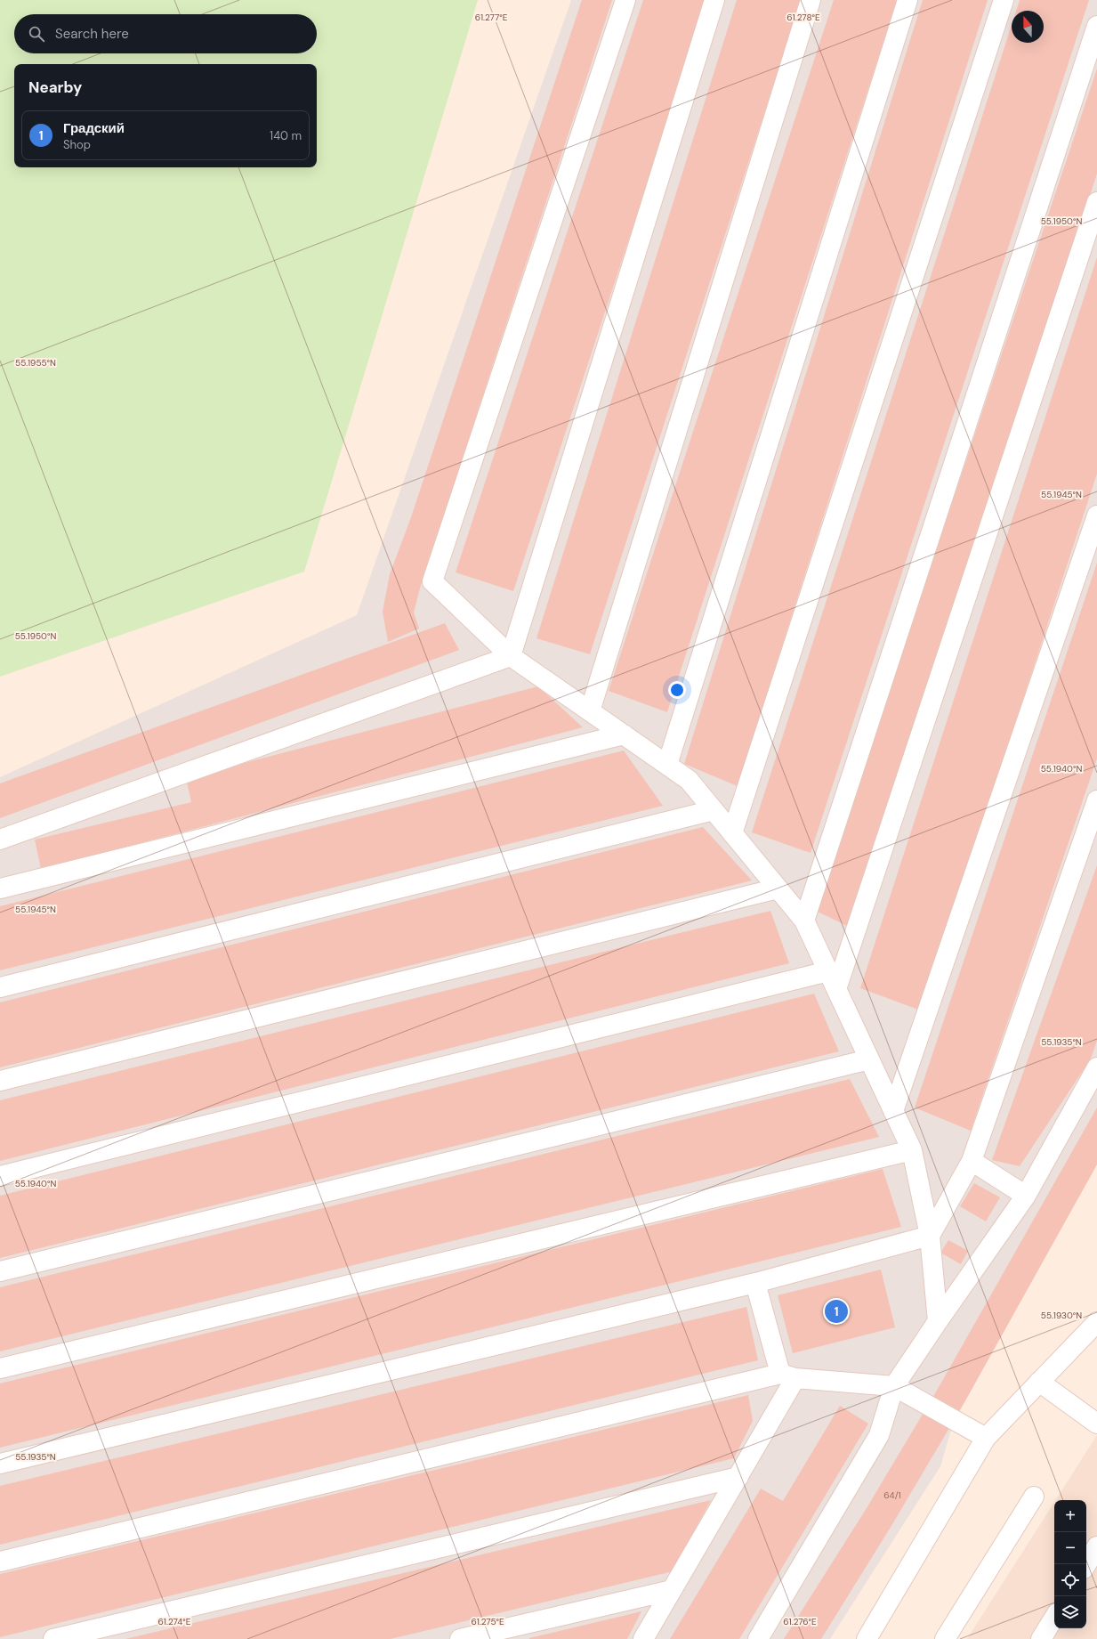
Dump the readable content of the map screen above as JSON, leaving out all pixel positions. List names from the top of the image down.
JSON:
{
  "house_numbers": ["64/1"],
  "north": "top",
  "page": {
    "search": "Search here",
    "heading": "Nearby",
    "list": [
      {
        "mark": "1",
        "name": "Градский",
        "note": "Shop",
        "value": "140 m"
      }
    ],
    "pins": "1",
    "map_buttons": ["+", "−"]
  },
  "coordinates": [
    "61.277°E",
    "61.278°E",
    "55.1950°N",
    "55.1955°N",
    "55.1945°N",
    "55.1940°N",
    "55.1935°N",
    "55.1930°N",
    "61.274°E",
    "61.275°E",
    "61.276°E"
  ]
}
